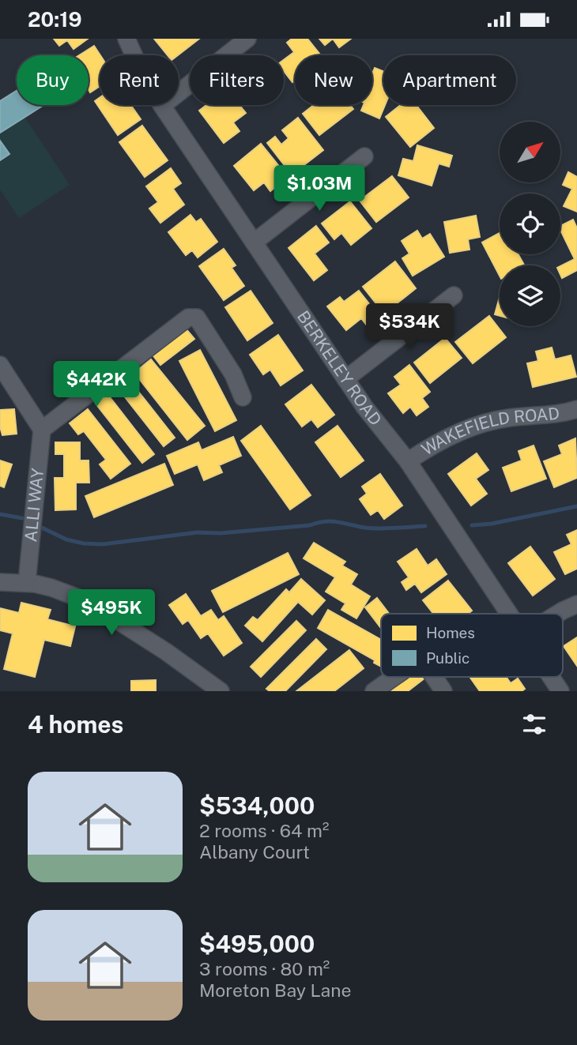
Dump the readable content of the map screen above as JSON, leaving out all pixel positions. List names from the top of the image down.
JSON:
{
  "streets": {
    "street": ["BERKELEY ROAD", "WAKEFIELD ROAD", "ALLI WAY"]
  },
  "crossings": [
    ["BERKELEY ROAD", "WAKEFIELD ROAD"]
  ],
  "legend": ["Homes", "Public"],
  "north": "top right",
  "page": {
    "status": "20:19",
    "chip": [
      "Buy",
      "Rent",
      "Filters",
      "New",
      "Apartment"
    ],
    "price": [
      "$1.03M",
      "$534K",
      "$442K",
      "$495K"
    ],
    "heading": "4 homes",
    "list": [
      {
        "name": "$534,000",
        "note": "2 rooms · 64 m² · Albany Court"
      },
      {
        "name": "$495,000",
        "note": "3 rooms · 80 m² · Moreton Bay Lane"
      }
    ]
  }
}
